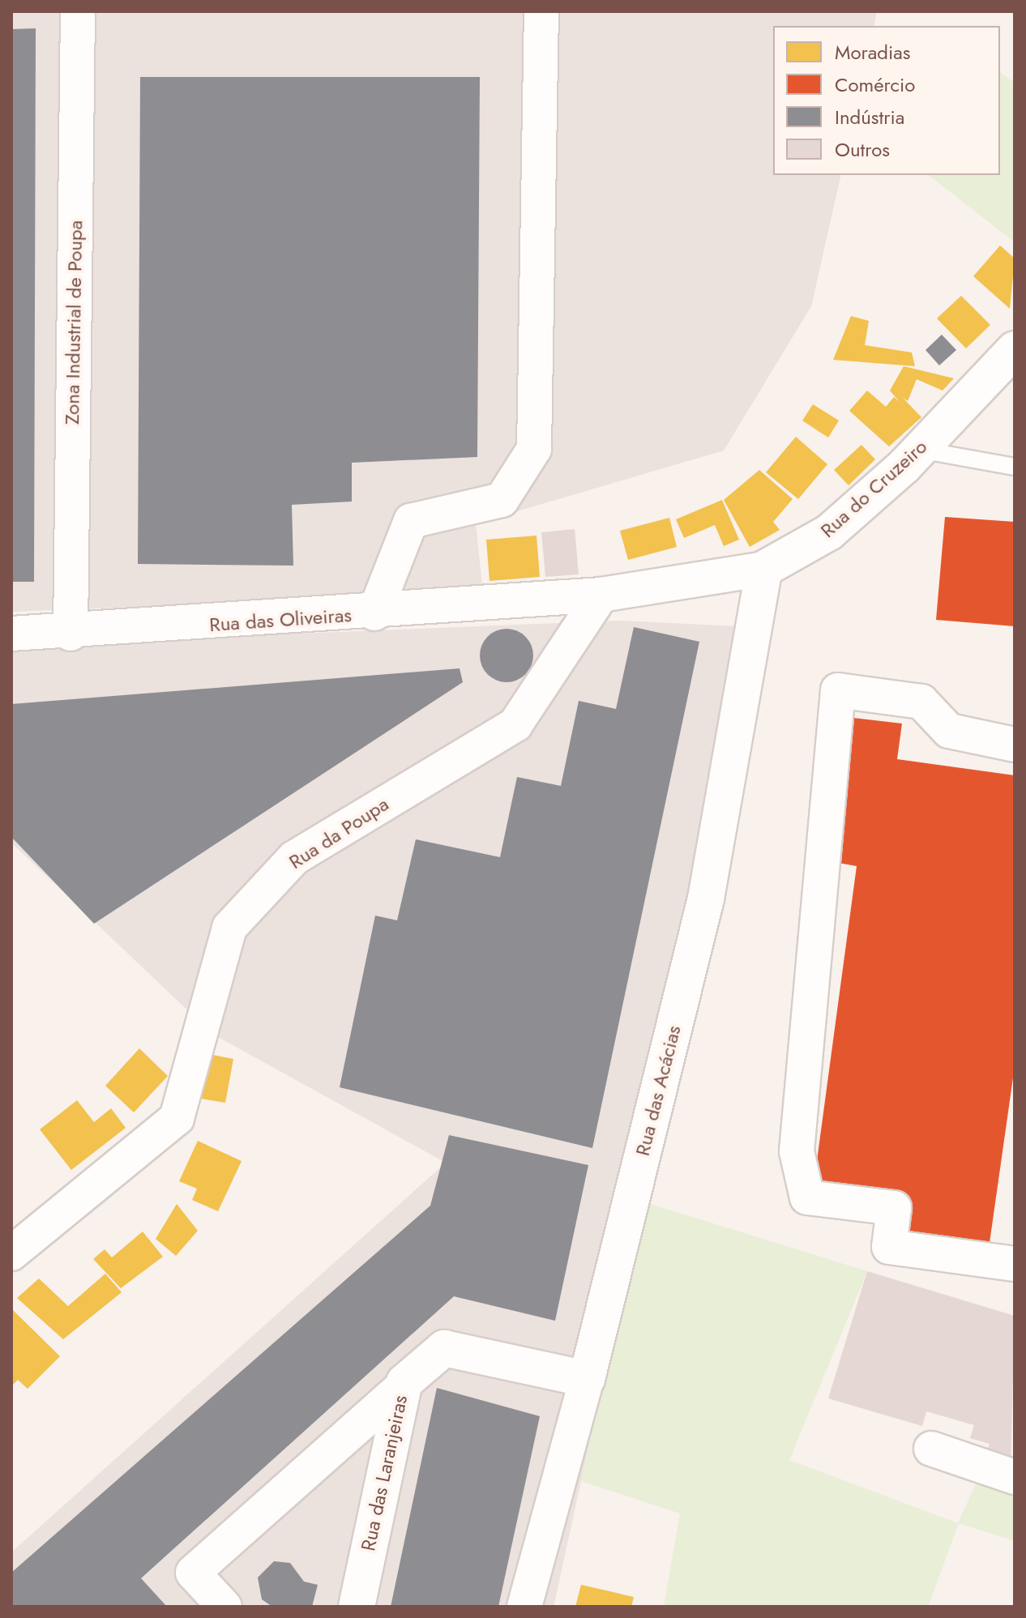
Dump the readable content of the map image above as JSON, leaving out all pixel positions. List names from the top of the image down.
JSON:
{
  "streets": {
    "street": [
      "Zona Industrial de Poupa",
      "Rua do Cruzeiro",
      "Rua das Oliveiras",
      "Rua da Poupa",
      "Rua das Acácias",
      "Rua das Laranjeiras"
    ]
  },
  "crossings": [
    ["Zona Industrial de Poupa", "Rua das Oliveiras"],
    ["Rua do Cruzeiro", "Rua das Oliveiras"],
    ["Rua do Cruzeiro", "Rua da Poupa"],
    ["Rua do Cruzeiro", "Rua das Acácias"],
    ["Rua das Acácias", "Rua das Laranjeiras"]
  ],
  "legend": [
    "Moradias",
    "Comércio",
    "Indústria",
    "Outros"
  ]
}
